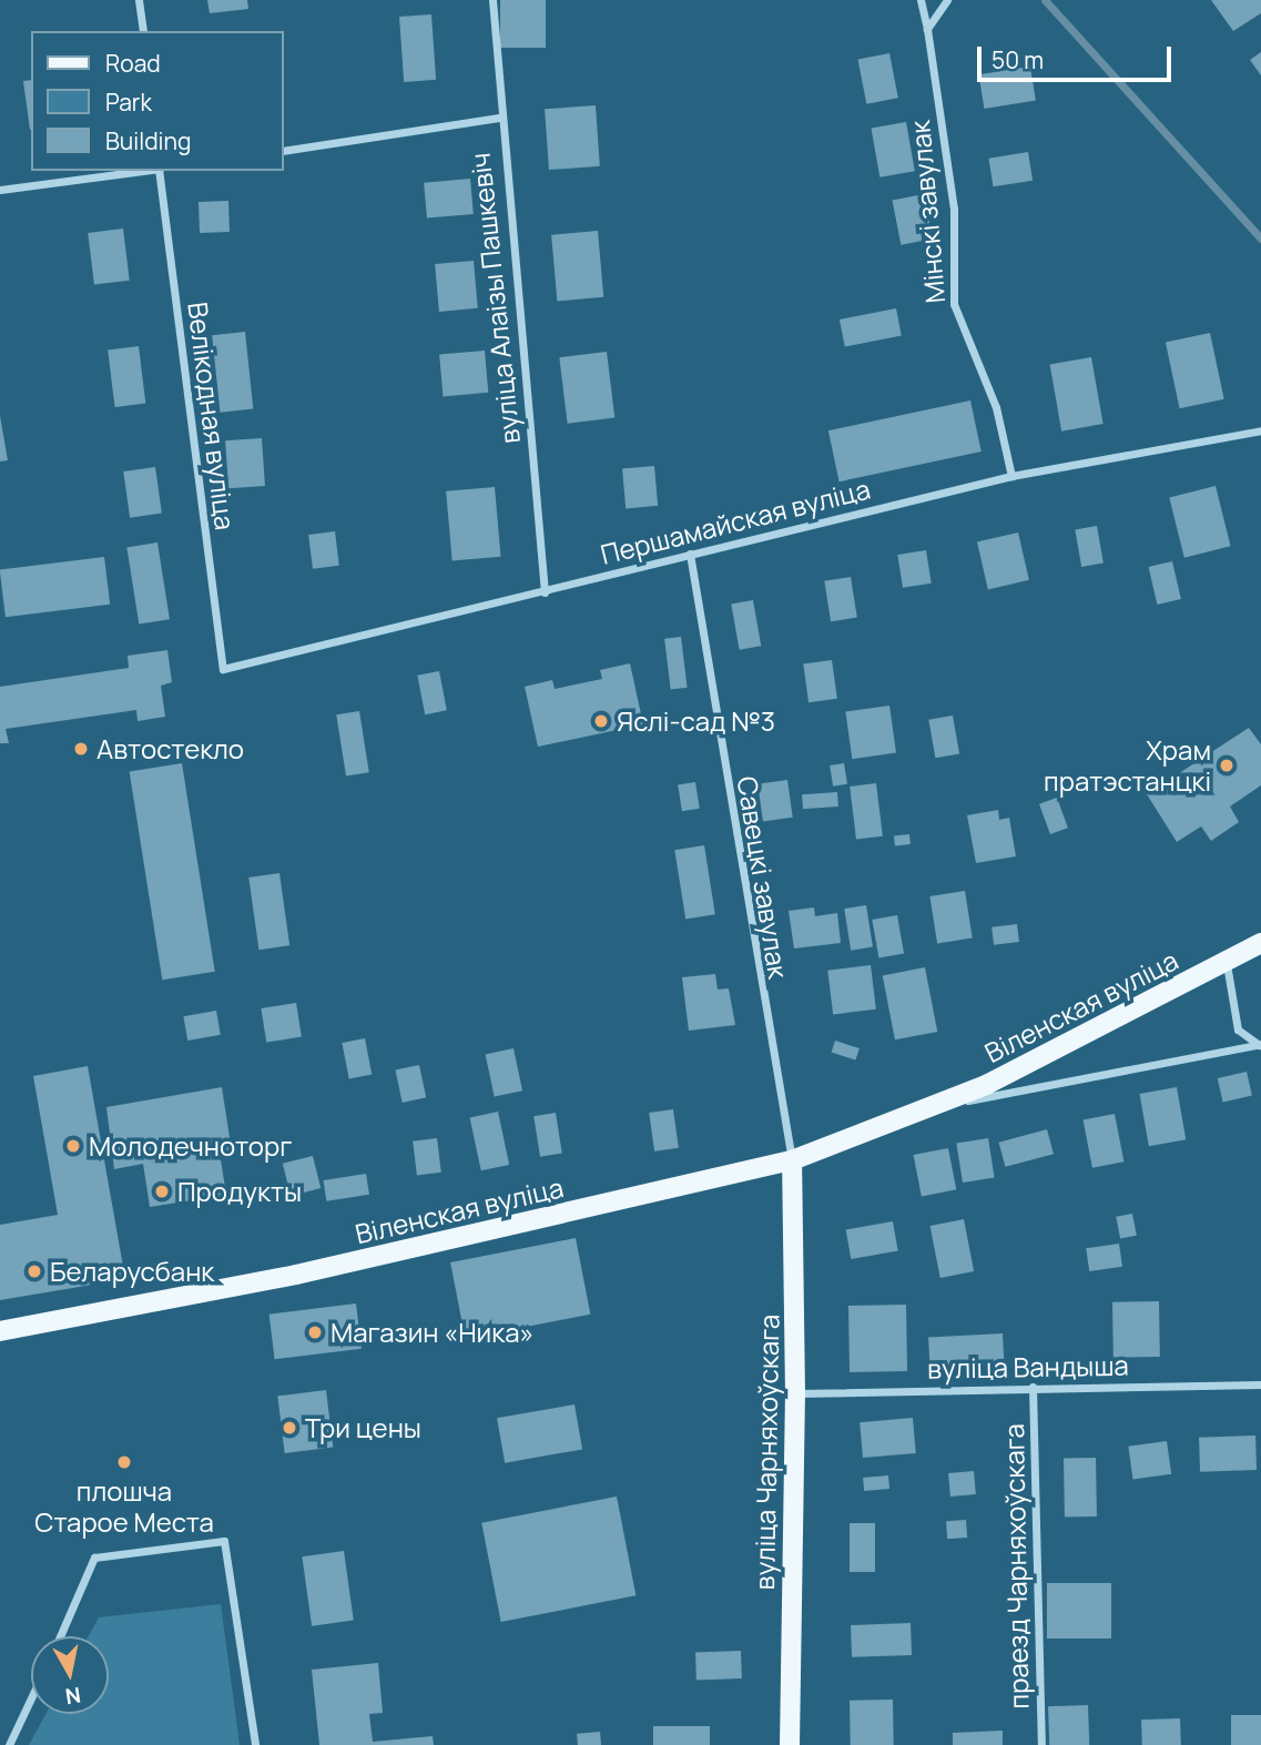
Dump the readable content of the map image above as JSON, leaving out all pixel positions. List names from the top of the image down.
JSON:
{
  "streets": {
    "main road": ["Віленская вуліца", "вуліца Чарняхоўскага"],
    "street": [
      "Мінскі завулак",
      "вуліца Алаізы Пашкевіч",
      "Велікодная вуліца",
      "Першамайская вуліца",
      "Савецкі завулак",
      "вуліца Вандыша",
      "праезд Чарняхоўскага"
    ]
  },
  "crossings": [
    ["Мінскі завулак", "Першамайская вуліца"],
    ["вуліца Алаізы Пашкевіч", "Першамайская вуліца"],
    ["Велікодная вуліца", "Першамайская вуліца"],
    ["Першамайская вуліца", "Савецкі завулак"],
    ["Савецкі завулак", "Віленская вуліца"],
    ["Савецкі завулак", "вуліца Чарняхоўскага"],
    ["Віленская вуліца", "вуліца Чарняхоўскага"],
    ["вуліца Вандыша", "вуліца Чарняхоўскага"],
    ["вуліца Вандыша", "праезд Чарняхоўскага"]
  ],
  "places": [
    "Яслі-сад №3",
    "Автостекло",
    "Храм пратэстанцкі",
    "Молодечноторг",
    "Продукты",
    "Беларусбанк",
    "Магазин «Ника»",
    "Три цены",
    "плошча Старое Места"
  ],
  "legend": ["Road", "Park", "Building"],
  "scale_bar": "50 m",
  "north": "bottom"
}
